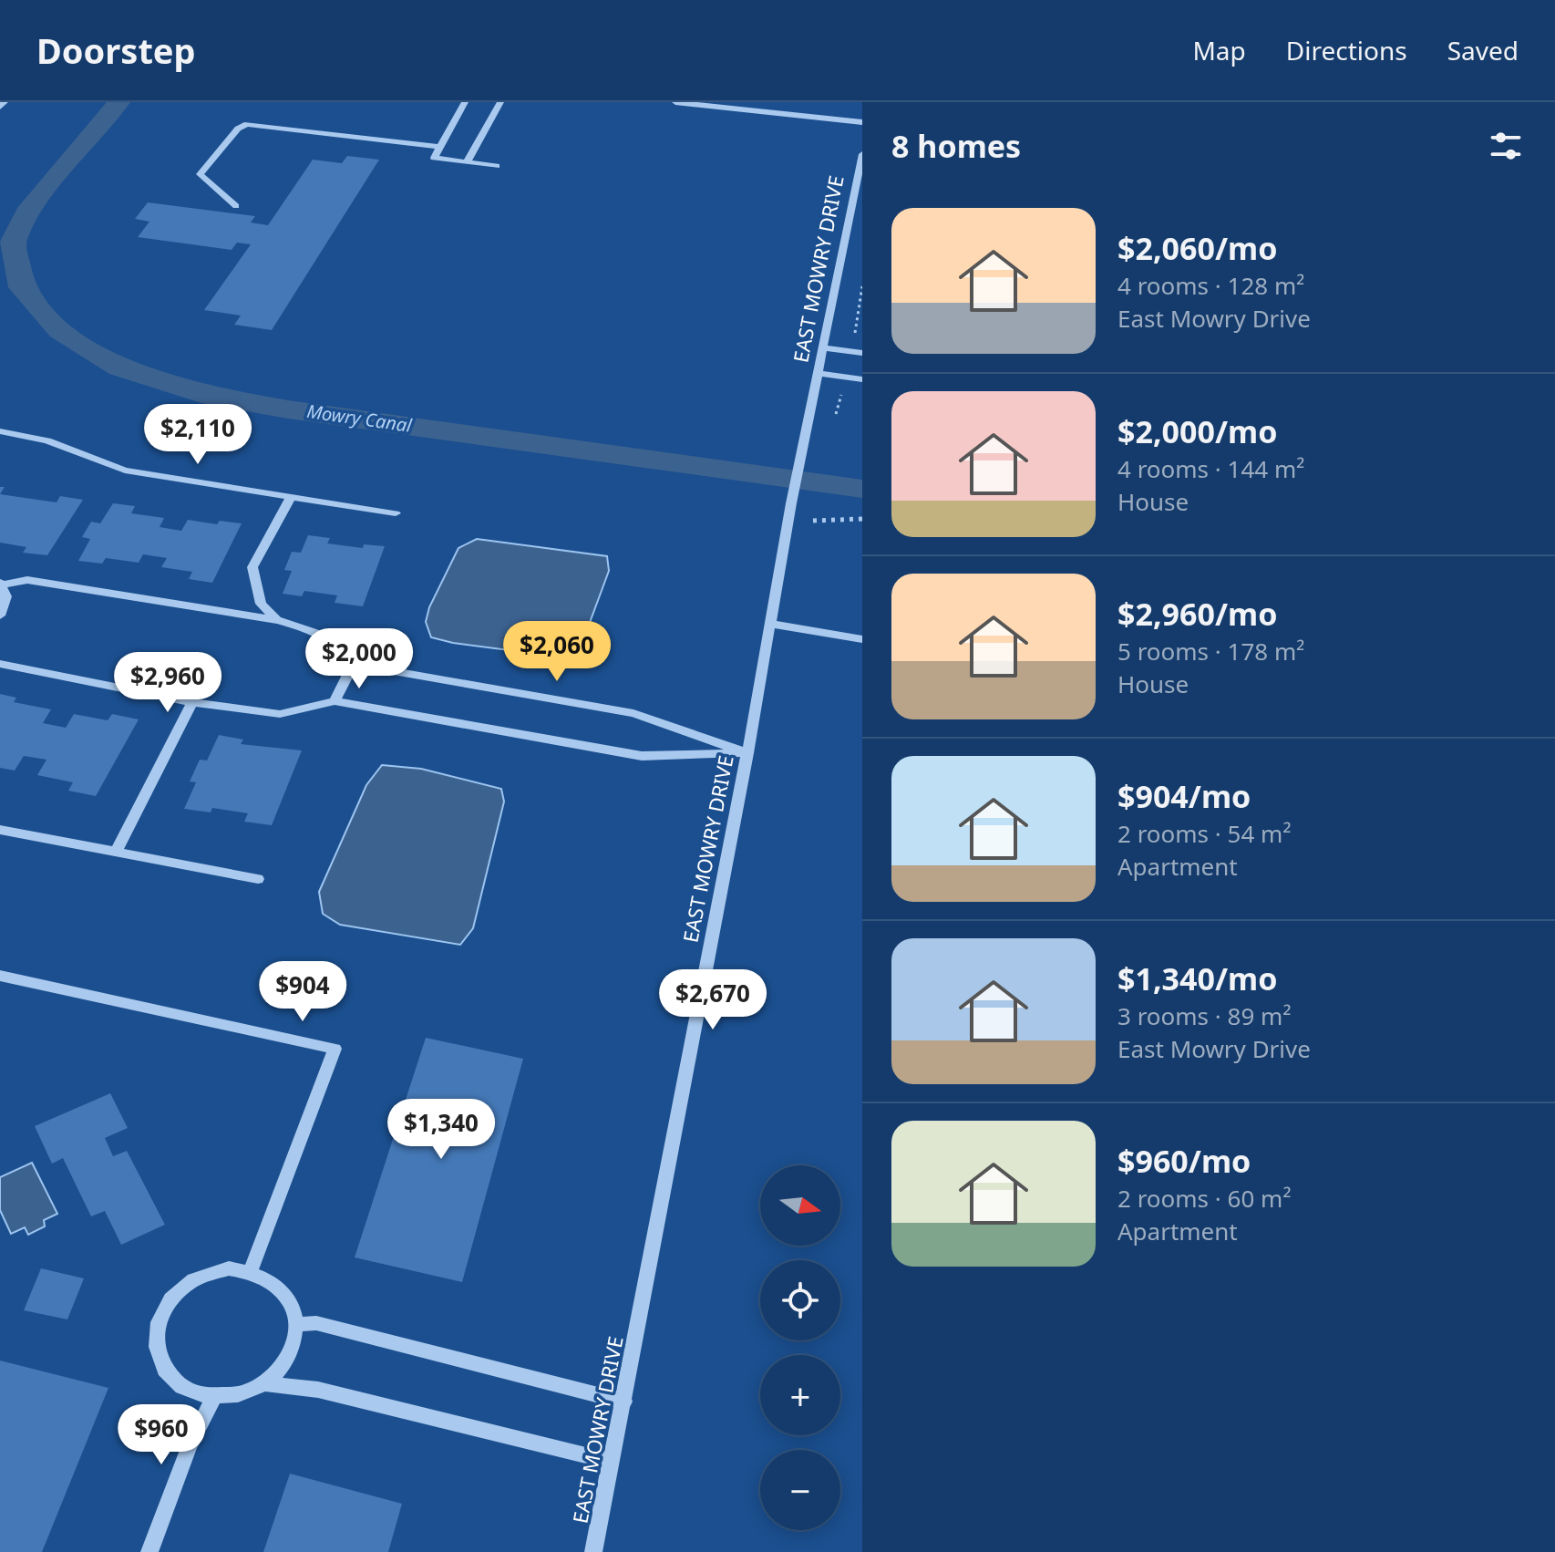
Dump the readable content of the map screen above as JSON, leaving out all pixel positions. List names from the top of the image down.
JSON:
{
  "streets": {
    "street": ["EAST MOWRY DRIVE"]
  },
  "water": ["Mowry Canal"],
  "north": "right",
  "page": {
    "header": "Doorstep",
    "nav": ["Map", "Directions", "Saved"],
    "heading": "8 homes",
    "list": [
      {
        "name": "$2,060/mo",
        "note": "4 rooms · 128 m² · East Mowry Drive"
      },
      {
        "name": "$2,000/mo",
        "note": "4 rooms · 144 m² · House"
      },
      {
        "name": "$2,960/mo",
        "note": "5 rooms · 178 m² · House"
      },
      {
        "name": "$904/mo",
        "note": "2 rooms · 54 m² · Apartment"
      },
      {
        "name": "$1,340/mo",
        "note": "3 rooms · 89 m² · East Mowry Drive"
      },
      {
        "name": "$960/mo",
        "note": "2 rooms · 60 m² · Apartment"
      }
    ],
    "price": [
      "$2,110",
      "$2,060",
      "$2,000",
      "$2,960",
      "$904",
      "$2,670",
      "$1,340",
      "$960"
    ],
    "map_buttons": ["+", "−"]
  }
}
